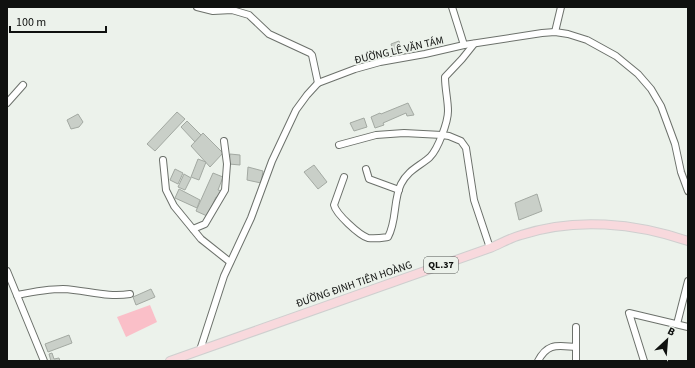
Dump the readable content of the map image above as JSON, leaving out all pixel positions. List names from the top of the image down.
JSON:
{
  "streets": {
    "main road": ["QL.37", "ĐƯỜNG ĐINH TIÊN HOÀNG"],
    "street": ["ĐƯỜNG LÊ VĂN TÁM"]
  },
  "crossings": [
    ["ĐƯỜNG LÊ VĂN TÁM", "ĐƯỜNG ĐINH TIÊN HOÀNG"]
  ],
  "scale_bar": "100 m",
  "north": "top right"
}
